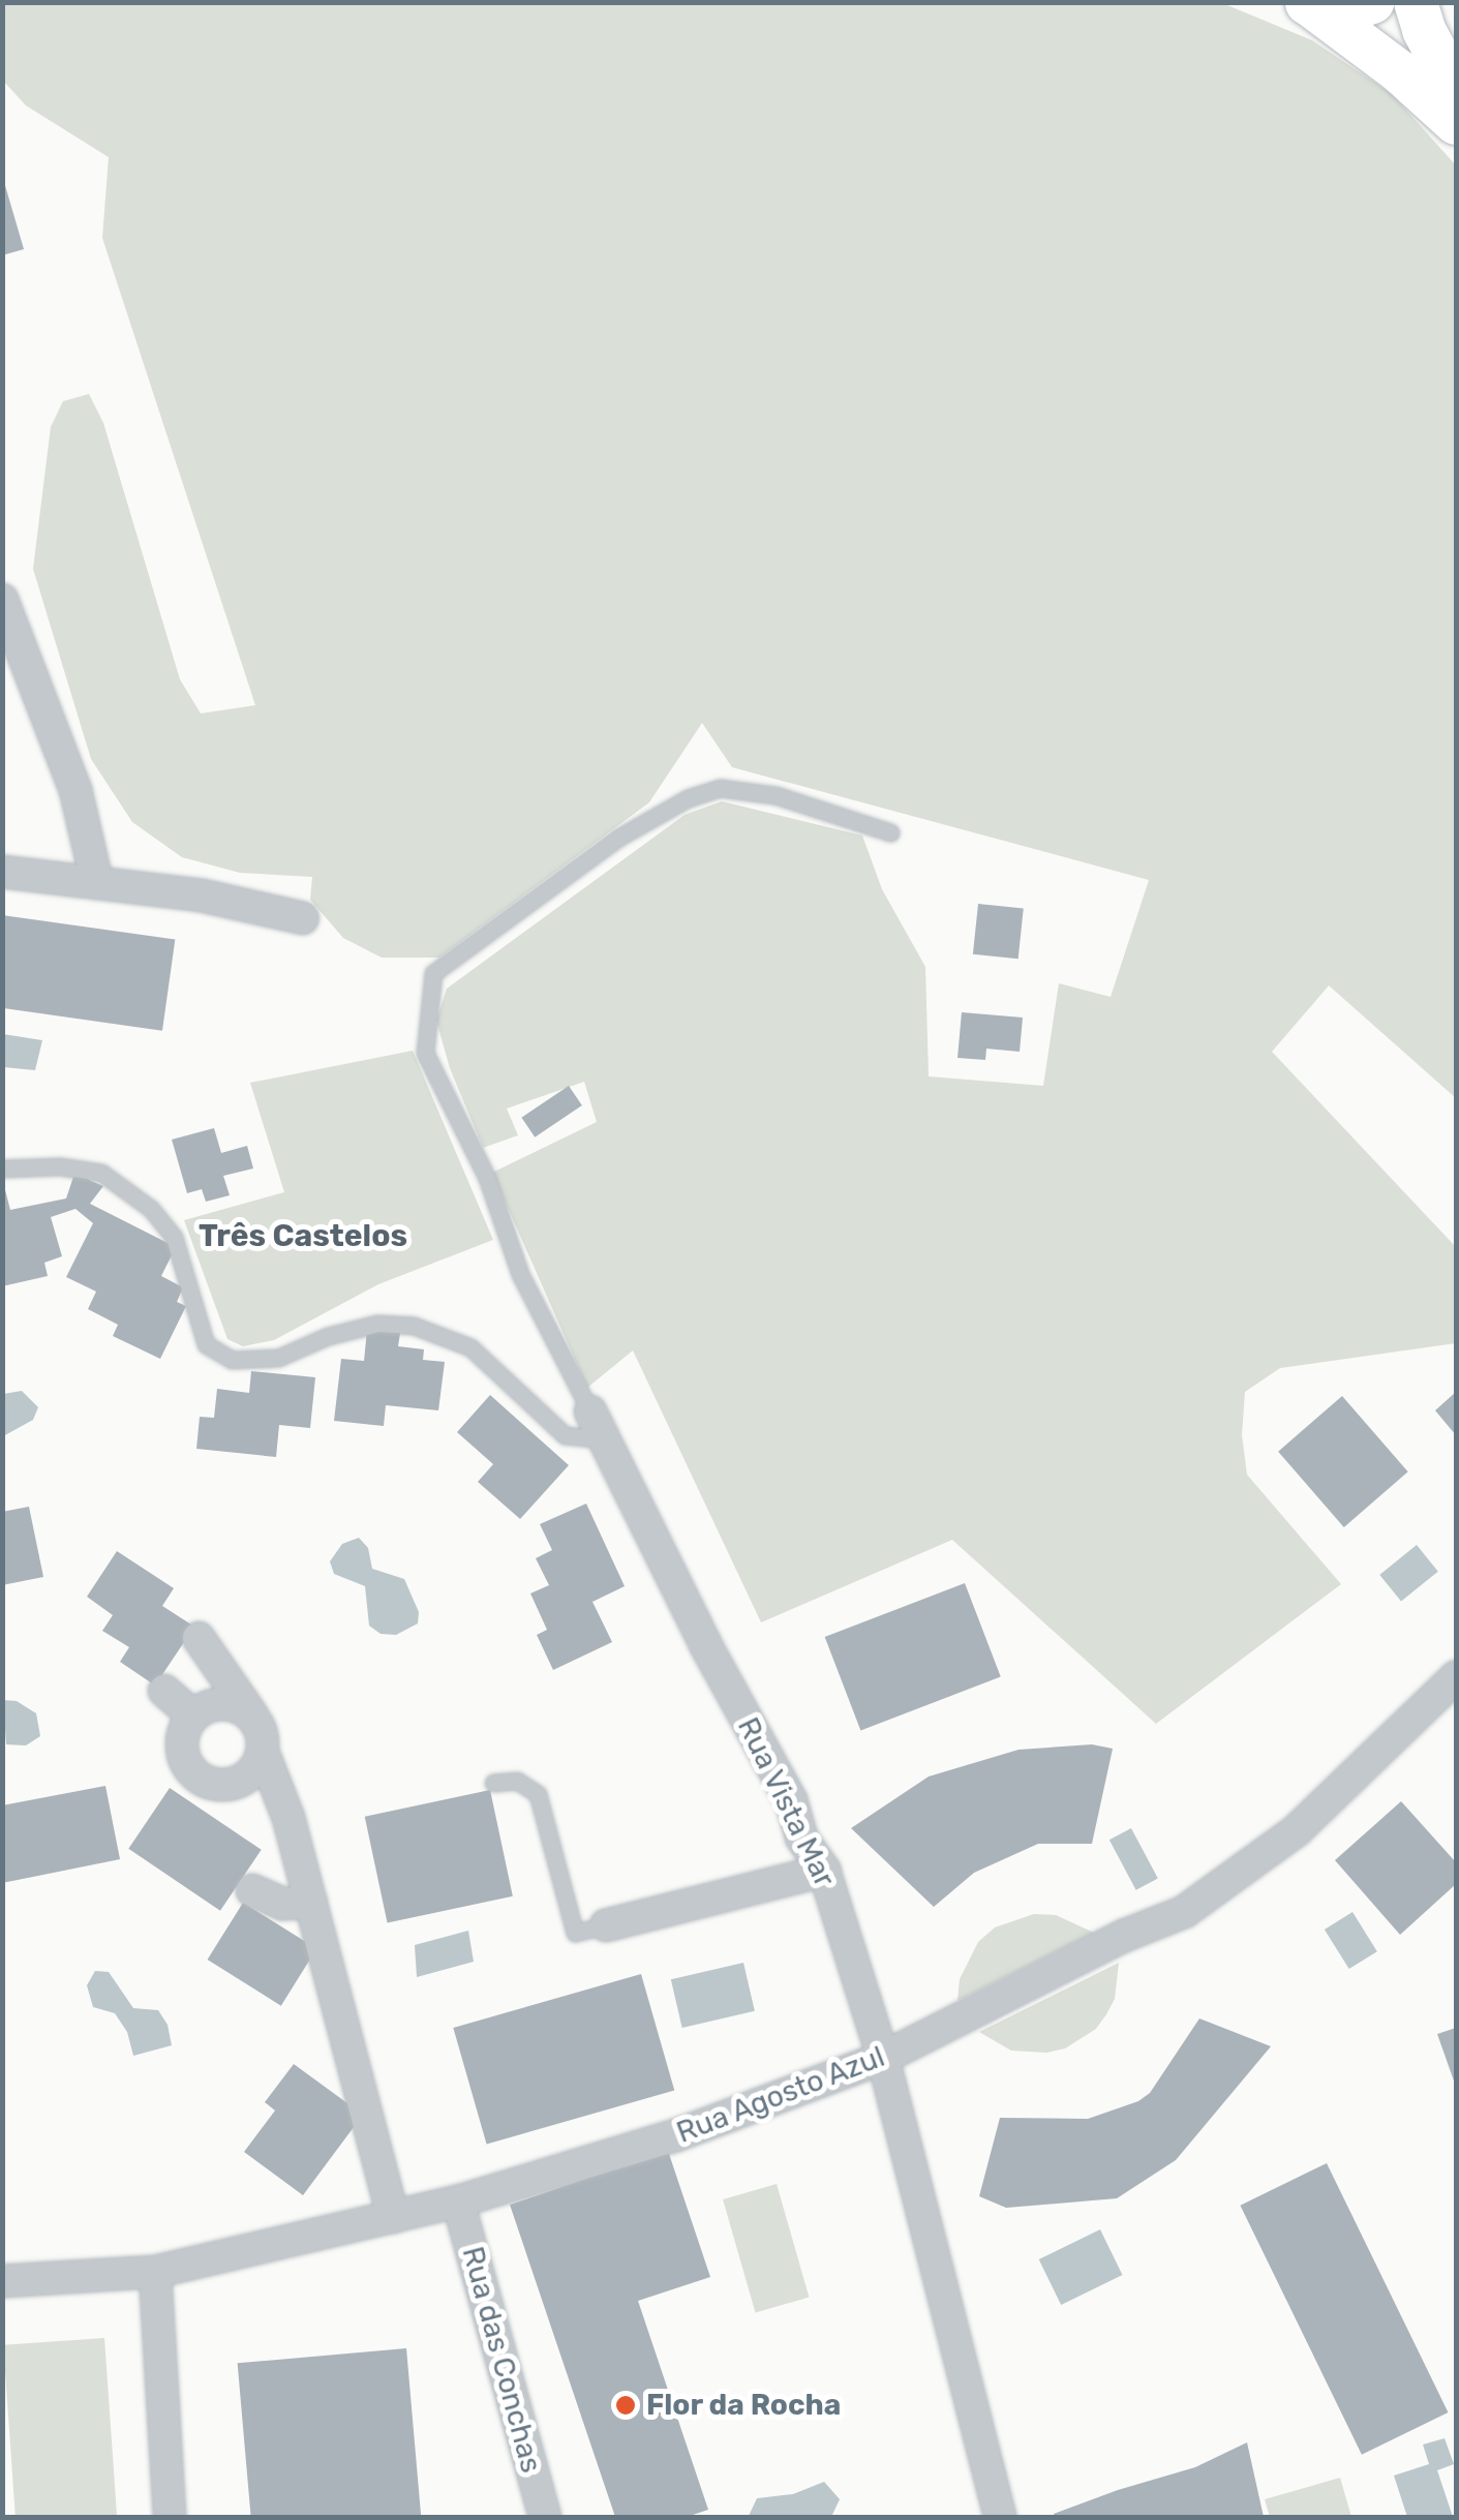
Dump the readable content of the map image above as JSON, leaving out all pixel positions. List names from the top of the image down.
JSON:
{
  "streets": {
    "street": ["Rua Vista Mar", "Rua Agosto Azul", "Rua das Conchas"]
  },
  "crossings": [
    ["Rua Vista Mar", "Rua Agosto Azul"],
    ["Rua Agosto Azul", "Rua das Conchas"]
  ],
  "districts": ["Três Castelos"],
  "places": ["Flor da Rocha"]
}
